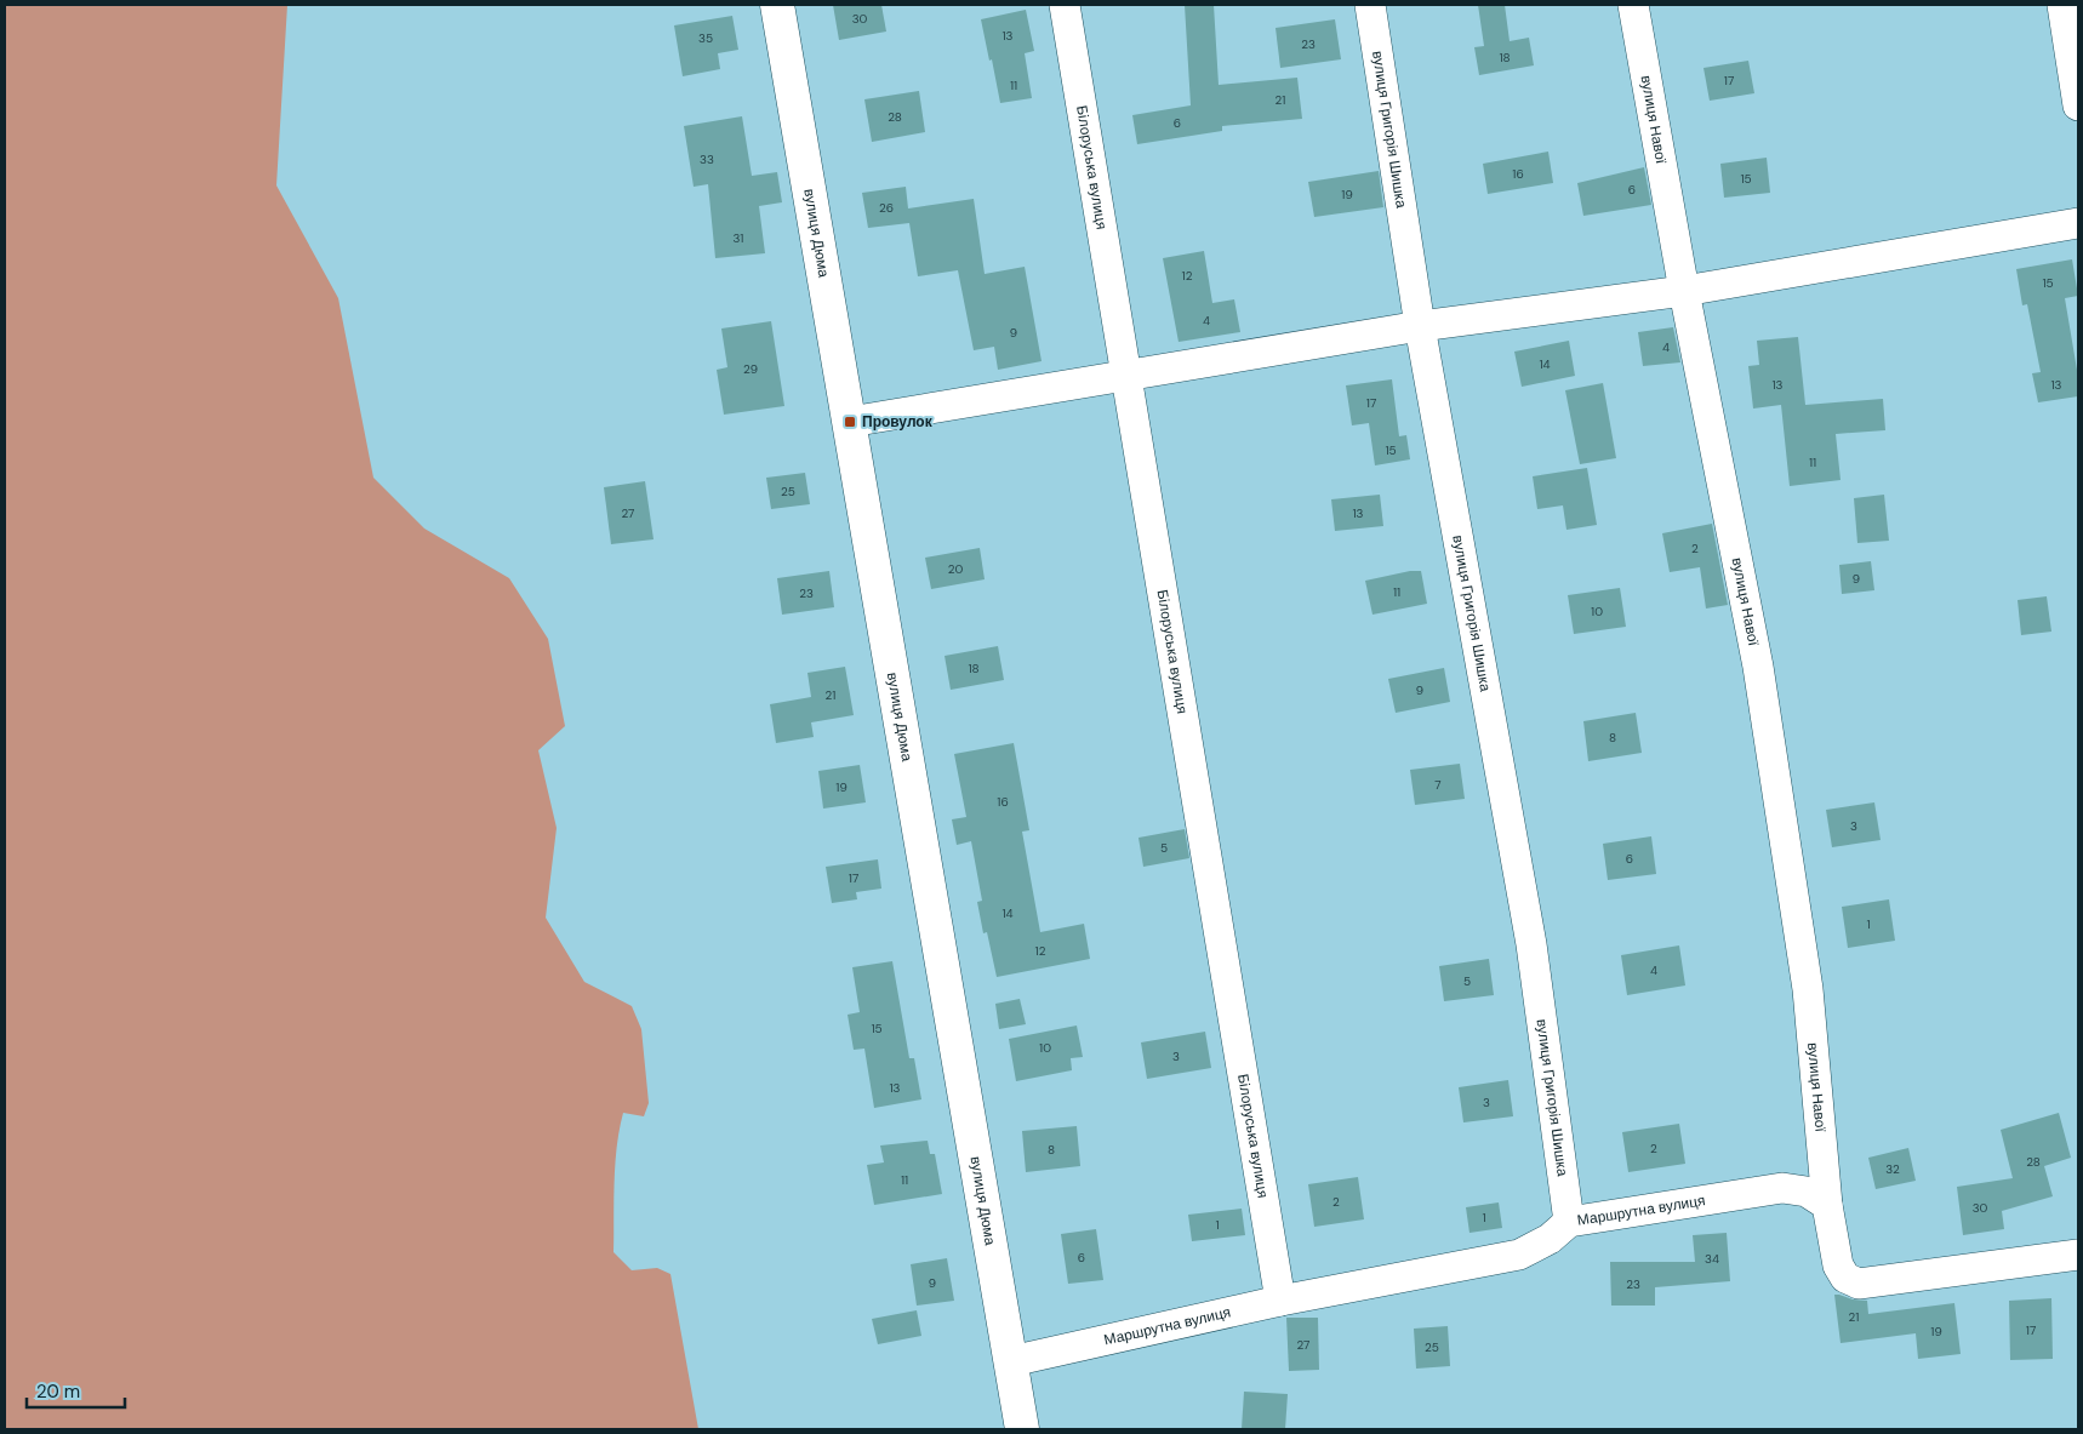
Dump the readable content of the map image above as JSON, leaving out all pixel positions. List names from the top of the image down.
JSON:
{
  "streets": {
    "street": [
      "вулиця Навої",
      "вулиця Григорія Шишка",
      "Білоруська вулиця",
      "вулиця Дюма",
      "Маршрутна вулиця"
    ]
  },
  "crossings": [
    ["вулиця Навої", "Маршрутна вулиця"],
    ["вулиця Григорія Шишка", "Маршрутна вулиця"],
    ["Білоруська вулиця", "Маршрутна вулиця"],
    ["вулиця Дюма", "Маршрутна вулиця"]
  ],
  "places": {
    "transit": ["Провулок"]
  },
  "house_numbers": [
    "30",
    "13",
    "35",
    "23",
    "18",
    "17",
    "11",
    "21",
    "28",
    "6",
    "33",
    "16",
    "15",
    "6",
    "19",
    "26",
    "31",
    "12",
    "15",
    "4",
    "9",
    "4",
    "14",
    "29",
    "13",
    "13",
    "17",
    "15",
    "11",
    "25",
    "27",
    "13",
    "2",
    "20",
    "9",
    "11",
    "23",
    "10",
    "18",
    "9",
    "21",
    "8",
    "7",
    "19",
    "16",
    "3",
    "5",
    "6",
    "17",
    "14",
    "1",
    "12",
    "4",
    "5",
    "15",
    "10",
    "3",
    "13",
    "3",
    "2",
    "8",
    "28",
    "32",
    "11",
    "2",
    "30",
    "1",
    "1",
    "6",
    "34",
    "9",
    "23",
    "21",
    "17",
    "19",
    "27",
    "25"
  ],
  "scale_bar": "20 m"
}
